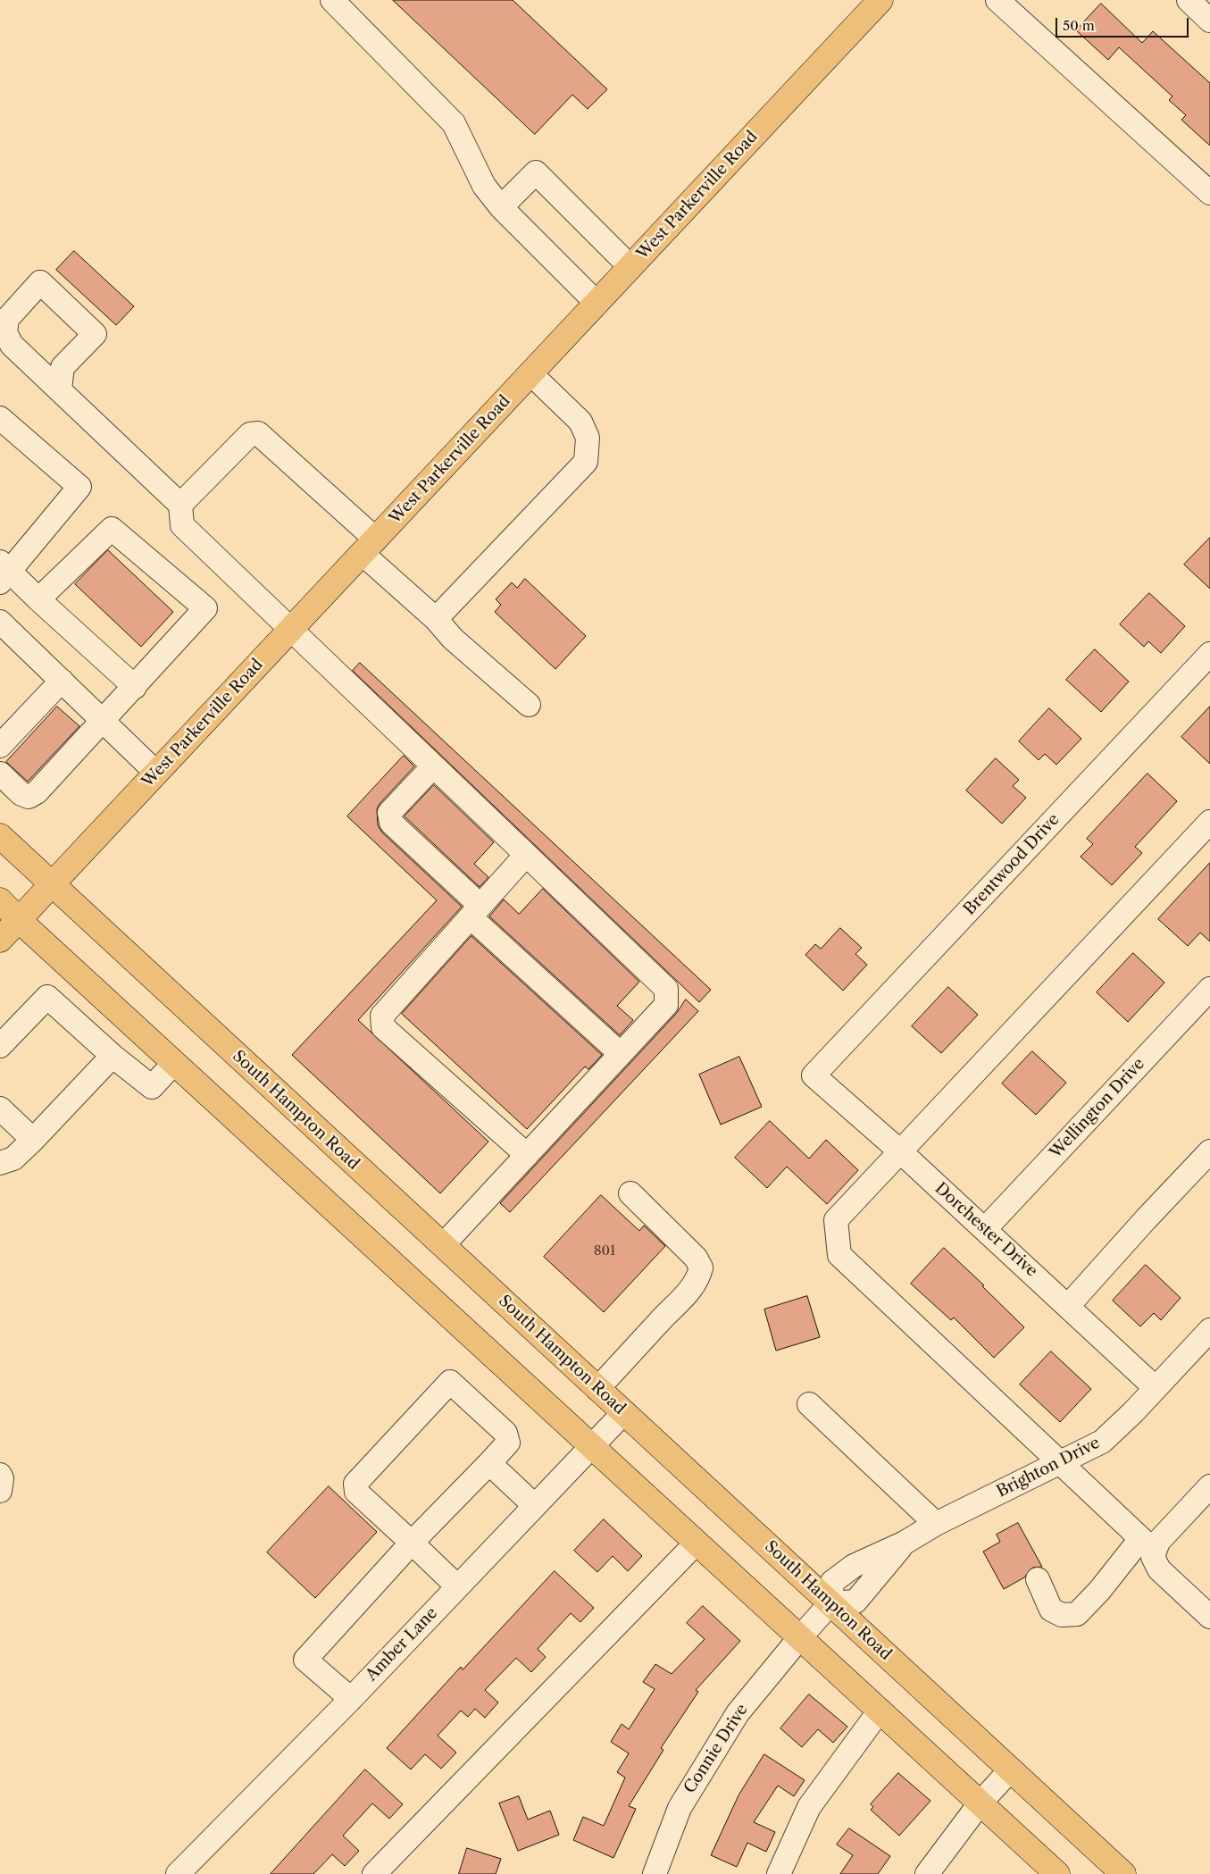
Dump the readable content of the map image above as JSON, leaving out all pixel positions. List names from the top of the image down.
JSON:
{
  "streets": {
    "main road": ["West Parkerville Road", "South Hampton Road"],
    "street": [
      "Brentwood Drive",
      "Wellington Drive",
      "Dorchester Drive",
      "Brighton Drive",
      "Amber Lane",
      "Connie Drive"
    ]
  },
  "crossings": [
    ["West Parkerville Road", "South Hampton Road"],
    ["Brentwood Drive", "Dorchester Drive"],
    ["Wellington Drive", "Dorchester Drive"],
    ["South Hampton Road", "Brighton Drive"],
    ["South Hampton Road", "Amber Lane"],
    ["South Hampton Road", "Connie Drive"],
    ["Dorchester Drive", "Brighton Drive"],
    ["Brighton Drive", "Connie Drive"]
  ],
  "house_numbers": ["801"],
  "scale_bar": "50 m"
}
